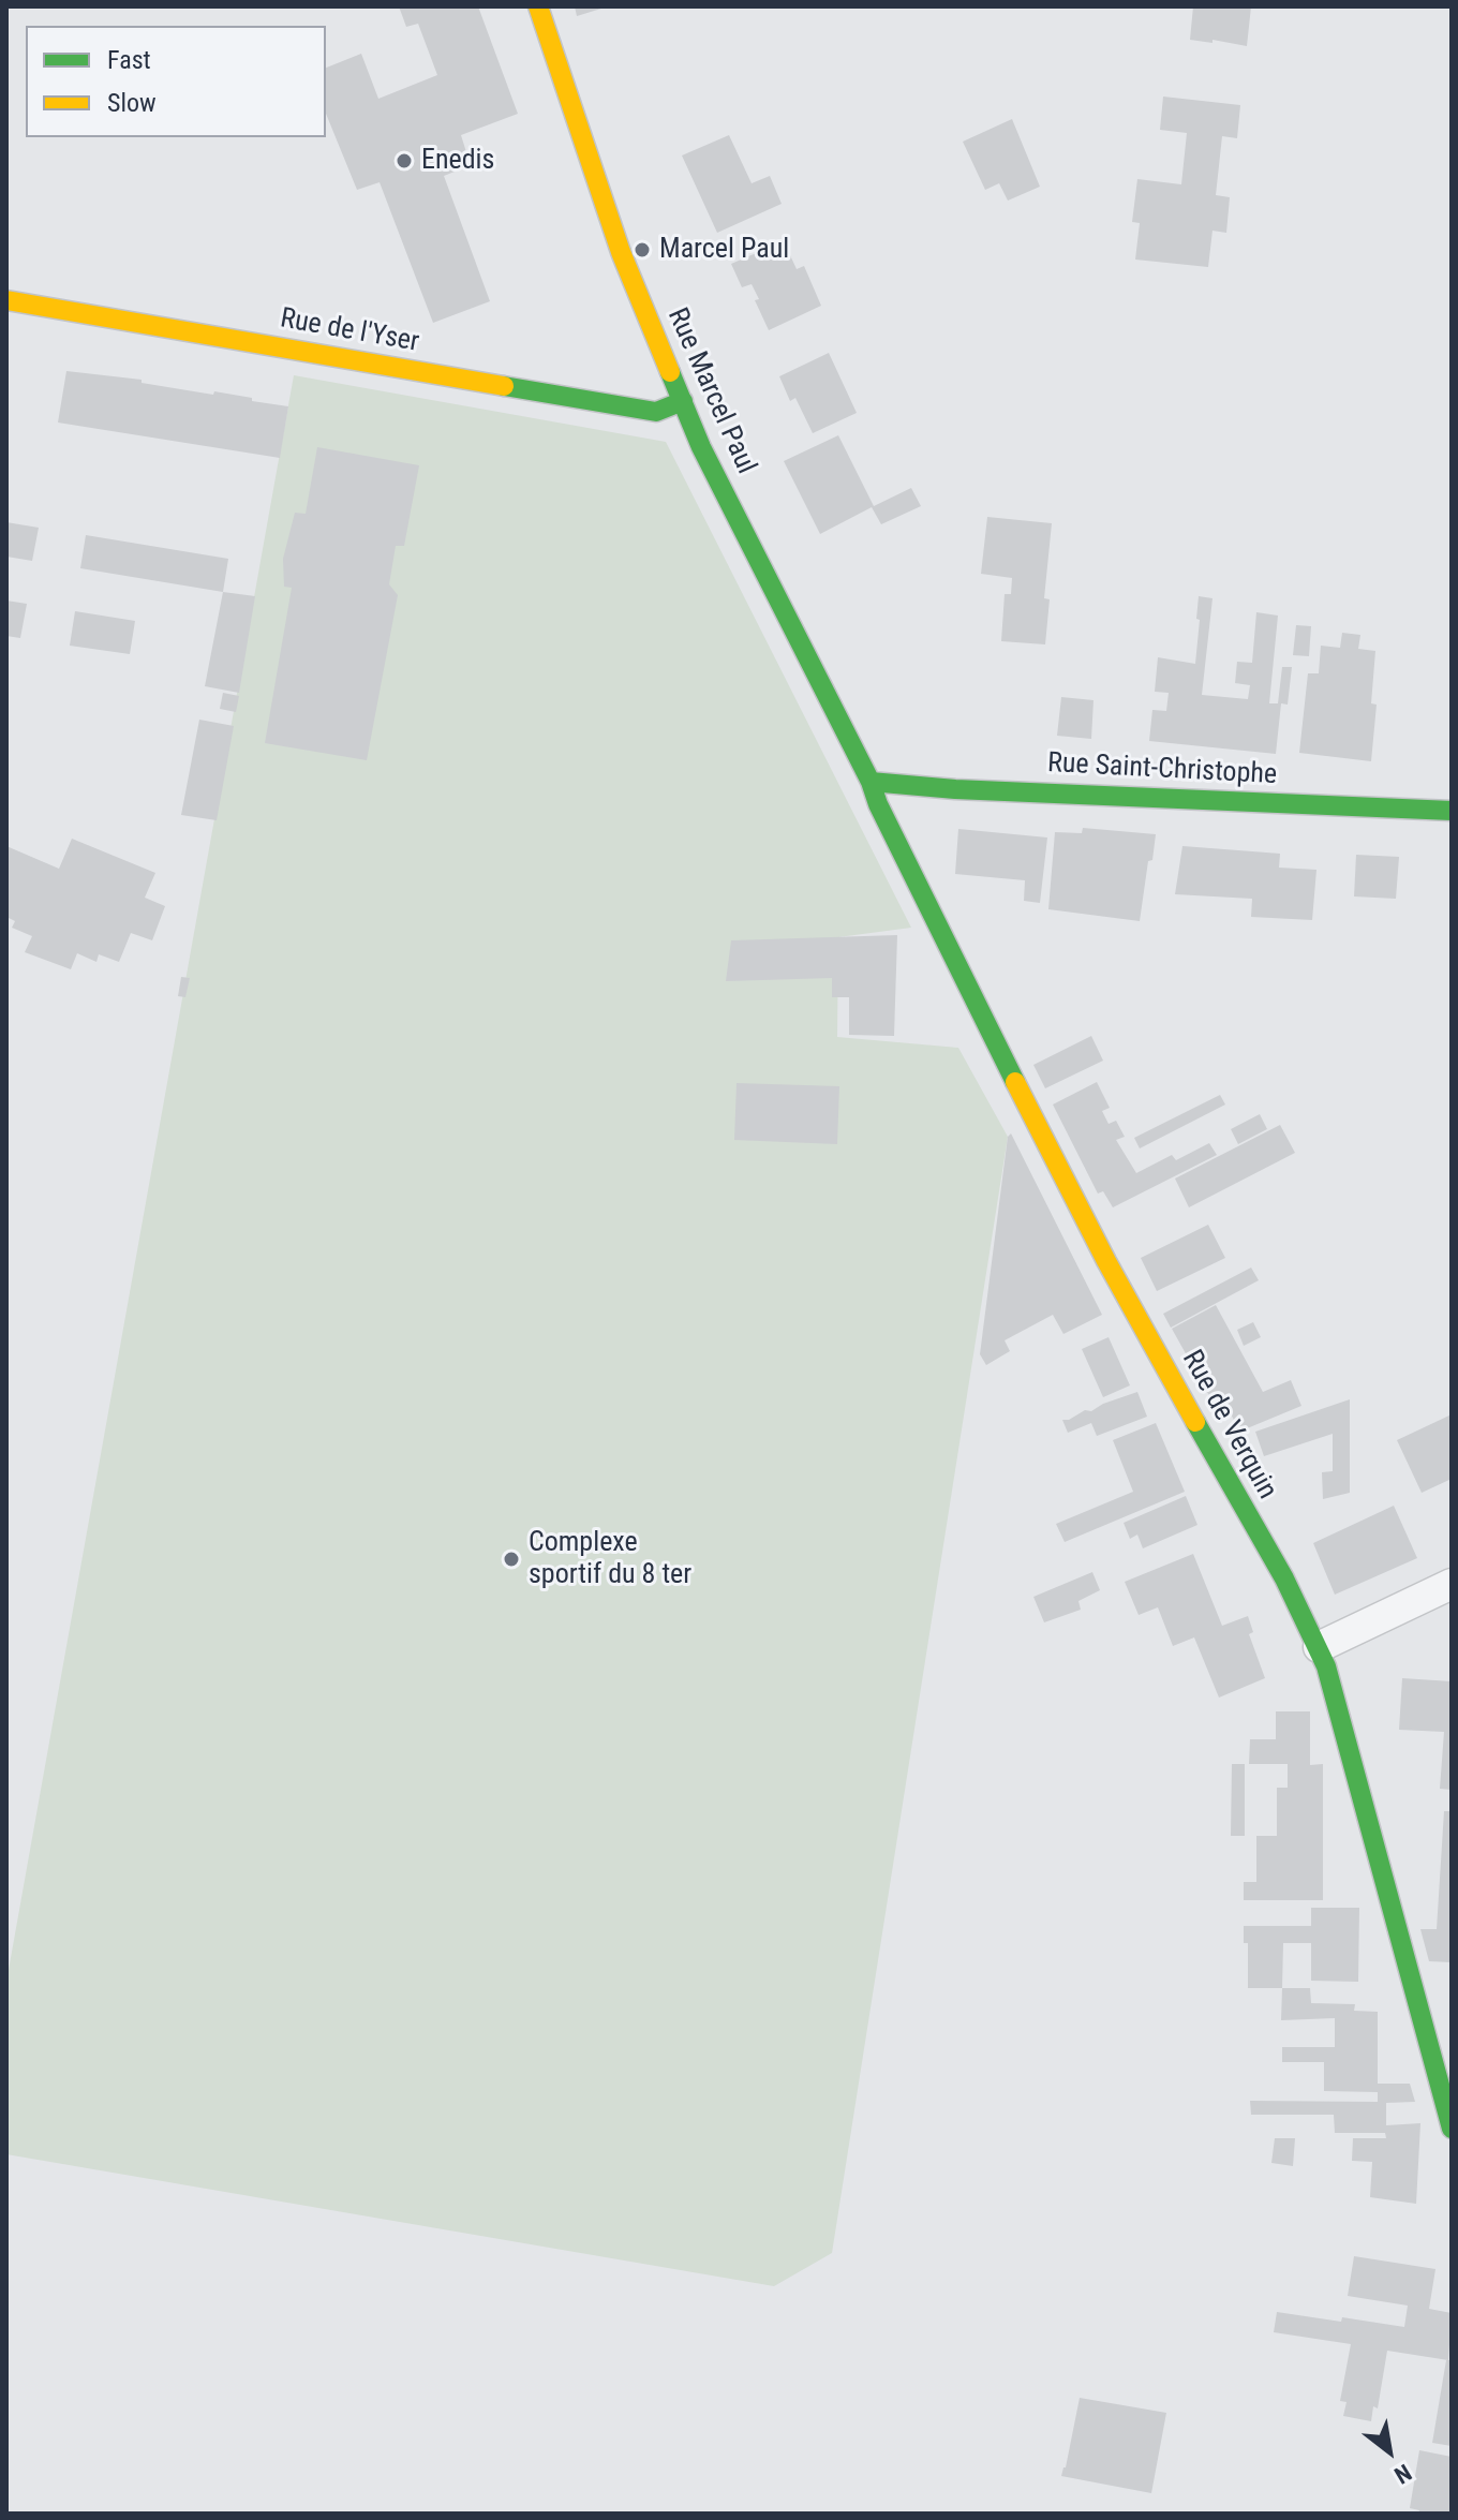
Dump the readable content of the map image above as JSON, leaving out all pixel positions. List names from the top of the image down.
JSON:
{
  "streets": {
    "street": [
      "Rue de l'Yser",
      "Rue Marcel Paul",
      "Rue Saint-Christophe",
      "Rue de Verquin"
    ]
  },
  "crossings": [
    ["Rue de l'Yser", "Rue Marcel Paul"],
    ["Rue Marcel Paul", "Rue Saint-Christophe"],
    ["Rue Marcel Paul", "Rue de Verquin"],
    ["Rue Saint-Christophe", "Rue de Verquin"]
  ],
  "places": ["Enedis", "Marcel Paul", "Complexe sportif du 8 ter"],
  "legend": ["Fast", "Slow"],
  "north": "bottom right"
}
